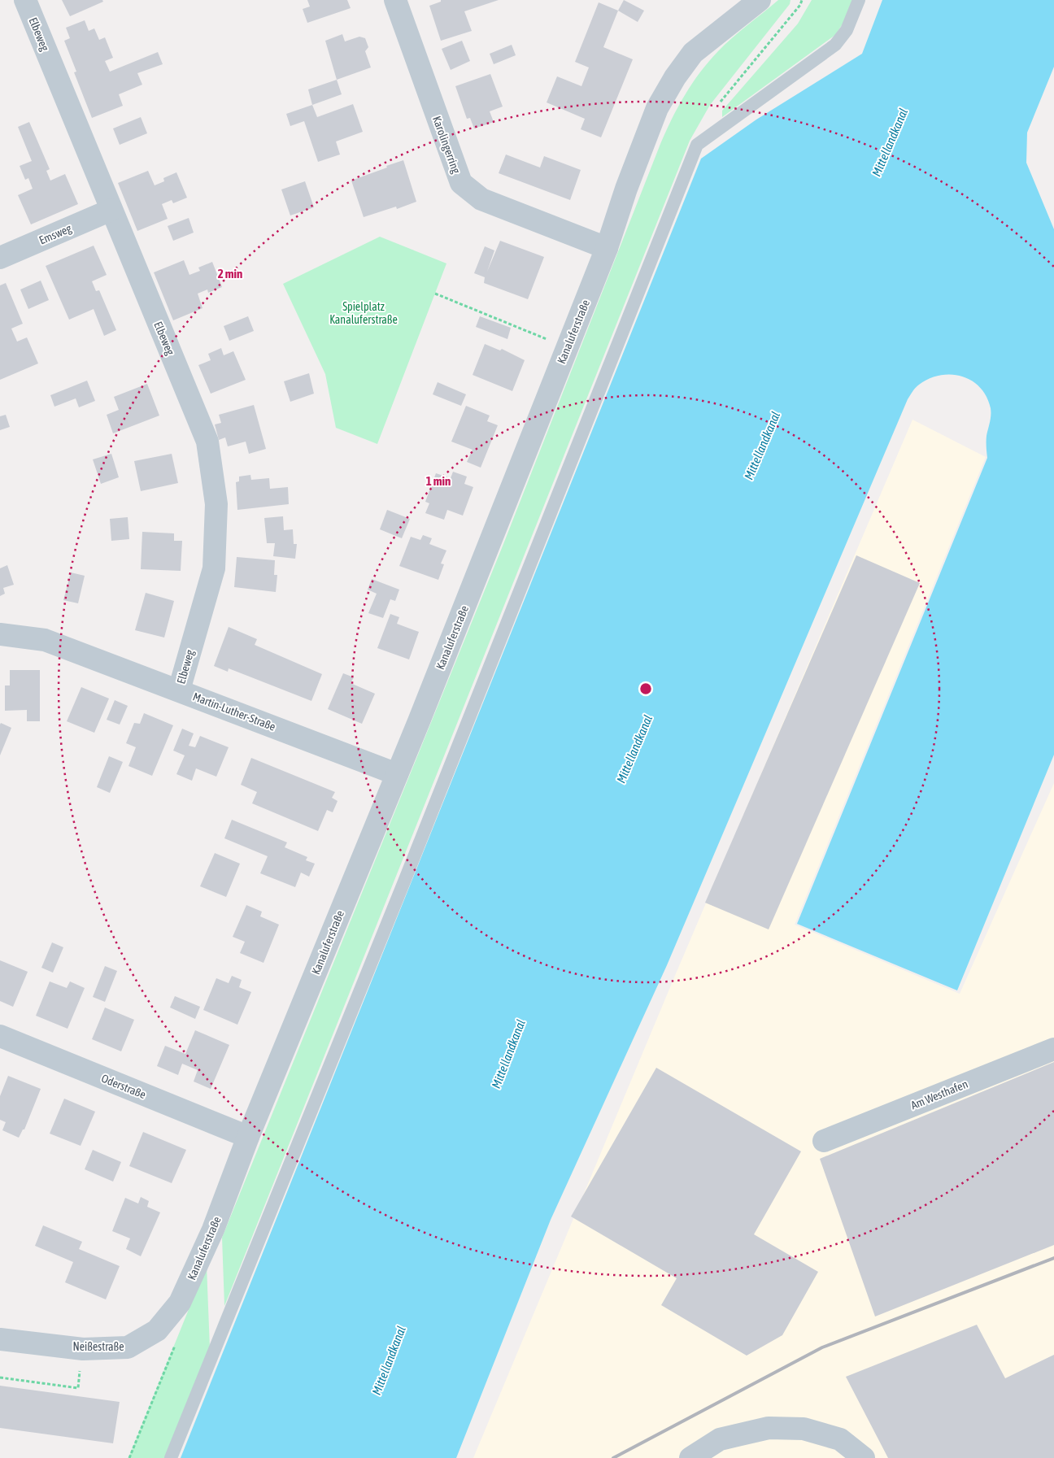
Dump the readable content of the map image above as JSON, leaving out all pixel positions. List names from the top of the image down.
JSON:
{
  "streets": {
    "street": [
      "Elbeweg",
      "Karolingerring",
      "Emsweg",
      "Kanaluferstraße",
      "Martin-Luther-Straße",
      "Oderstraße",
      "Am Westhafen",
      "Neißestraße"
    ]
  },
  "crossings": [
    ["Elbeweg", "Emsweg"],
    ["Elbeweg", "Martin-Luther-Straße"],
    ["Karolingerring", "Kanaluferstraße"],
    ["Kanaluferstraße", "Martin-Luther-Straße"],
    ["Kanaluferstraße", "Oderstraße"],
    ["Kanaluferstraße", "Neißestraße"]
  ],
  "water": ["Mittellandkanal"],
  "parks": ["Spielplatz Kanaluferstraße"],
  "rings": ["2 min", "1 min"]
}
